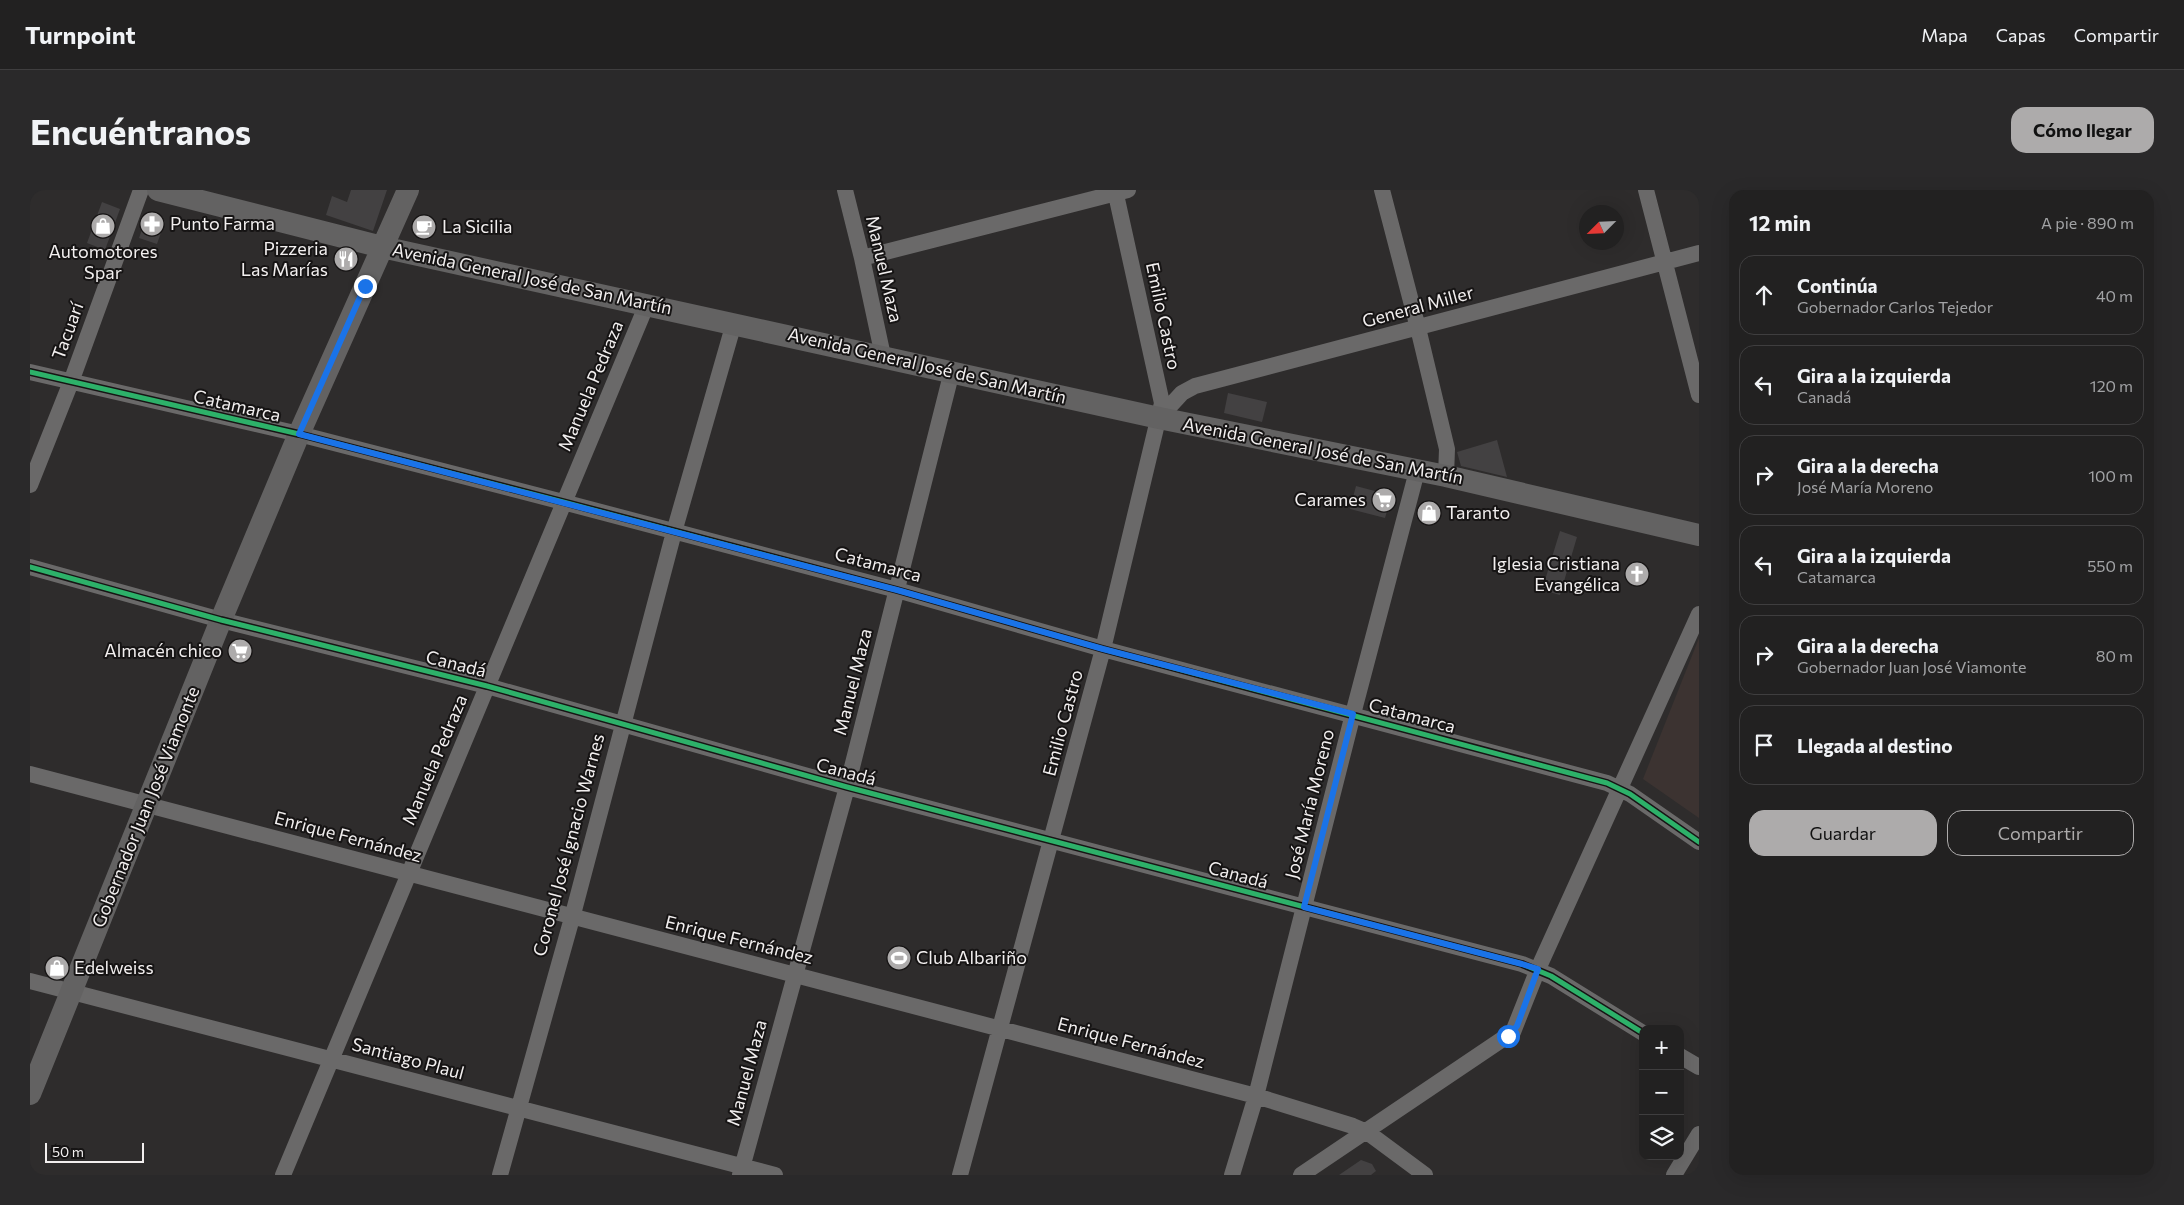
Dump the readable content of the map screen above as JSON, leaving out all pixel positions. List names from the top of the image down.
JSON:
{
  "streets": {
    "main road": ["Avenida General José de San Martín", "Gobernador Juan José Viamonte"],
    "street": [
      "Manuel Maza",
      "General Miller",
      "Emilio Castro",
      "Tacuarí",
      "Manuela Pedraza",
      "Catamarca",
      "Canadá",
      "José María Moreno",
      "Enrique Fernández",
      "Coronel José Ignacio Warnes",
      "Santiago Plaul"
    ]
  },
  "crossings": [
    ["Manuel Maza", "Avenida General José de San Martín"],
    ["Manuel Maza", "Catamarca"],
    ["Manuel Maza", "Canadá"],
    ["Manuel Maza", "Enrique Fernández"],
    ["Manuel Maza", "Santiago Plaul"],
    ["Avenida General José de San Martín", "General Miller"],
    ["Avenida General José de San Martín", "Emilio Castro"],
    ["Avenida General José de San Martín", "Manuela Pedraza"],
    ["Avenida General José de San Martín", "José María Moreno"],
    ["Avenida General José de San Martín", "Gobernador Juan José Viamonte"],
    ["Avenida General José de San Martín", "Coronel José Ignacio Warnes"],
    ["General Miller", "Emilio Castro"],
    ["Emilio Castro", "Catamarca"],
    ["Emilio Castro", "Canadá"],
    ["Emilio Castro", "Enrique Fernández"],
    ["Tacuarí", "Catamarca"],
    ["Manuela Pedraza", "Catamarca"],
    ["Manuela Pedraza", "Canadá"],
    ["Manuela Pedraza", "Enrique Fernández"],
    ["Manuela Pedraza", "Santiago Plaul"],
    ["Catamarca", "José María Moreno"],
    ["Catamarca", "Gobernador Juan José Viamonte"],
    ["Catamarca", "Coronel José Ignacio Warnes"],
    ["Canadá", "José María Moreno"],
    ["Canadá", "Gobernador Juan José Viamonte"],
    ["Canadá", "Coronel José Ignacio Warnes"],
    ["José María Moreno", "Enrique Fernández"],
    ["Gobernador Juan José Viamonte", "Enrique Fernández"],
    ["Gobernador Juan José Viamonte", "Santiago Plaul"],
    ["Enrique Fernández", "Coronel José Ignacio Warnes"],
    ["Coronel José Ignacio Warnes", "Santiago Plaul"]
  ],
  "places": {
    "pharmacy": ["Punto Farma"],
    "shop": ["Automotores Spar", "Taranto", "Edelweiss"],
    "cafe": ["La Sicilia"],
    "restaurant": ["Pizzeria Las Marías"],
    "supermarket": ["Carames", "Almacén chico"],
    "church": ["Iglesia Cristiana Evangélica"],
    "sports": ["Club Albariño"]
  },
  "scale_bar": "50 m",
  "north": "bottom left",
  "page": {
    "header": "Turnpoint",
    "nav": ["Mapa", "Capas", "Compartir"],
    "buttons": [
      "Cómo llegar",
      ["Guardar", "Compartir"]
    ],
    "title": "Encuéntranos",
    "heading": ["12 min", "A pie · 890 m"],
    "list": [
      ["Continúa", "Gobernador Carlos Tejedor", "40 m"],
      ["Gira a la izquierda", "Canadá", "120 m"],
      ["Gira a la derecha", "José María Moreno", "100 m"],
      ["Gira a la izquierda", "Catamarca", "550 m"],
      ["Gira a la derecha", "Gobernador Juan José Viamonte", "80 m"],
      "Llegada al destino"
    ],
    "map_buttons": ["+", "−"],
    "scale": "50 m"
  }
}
